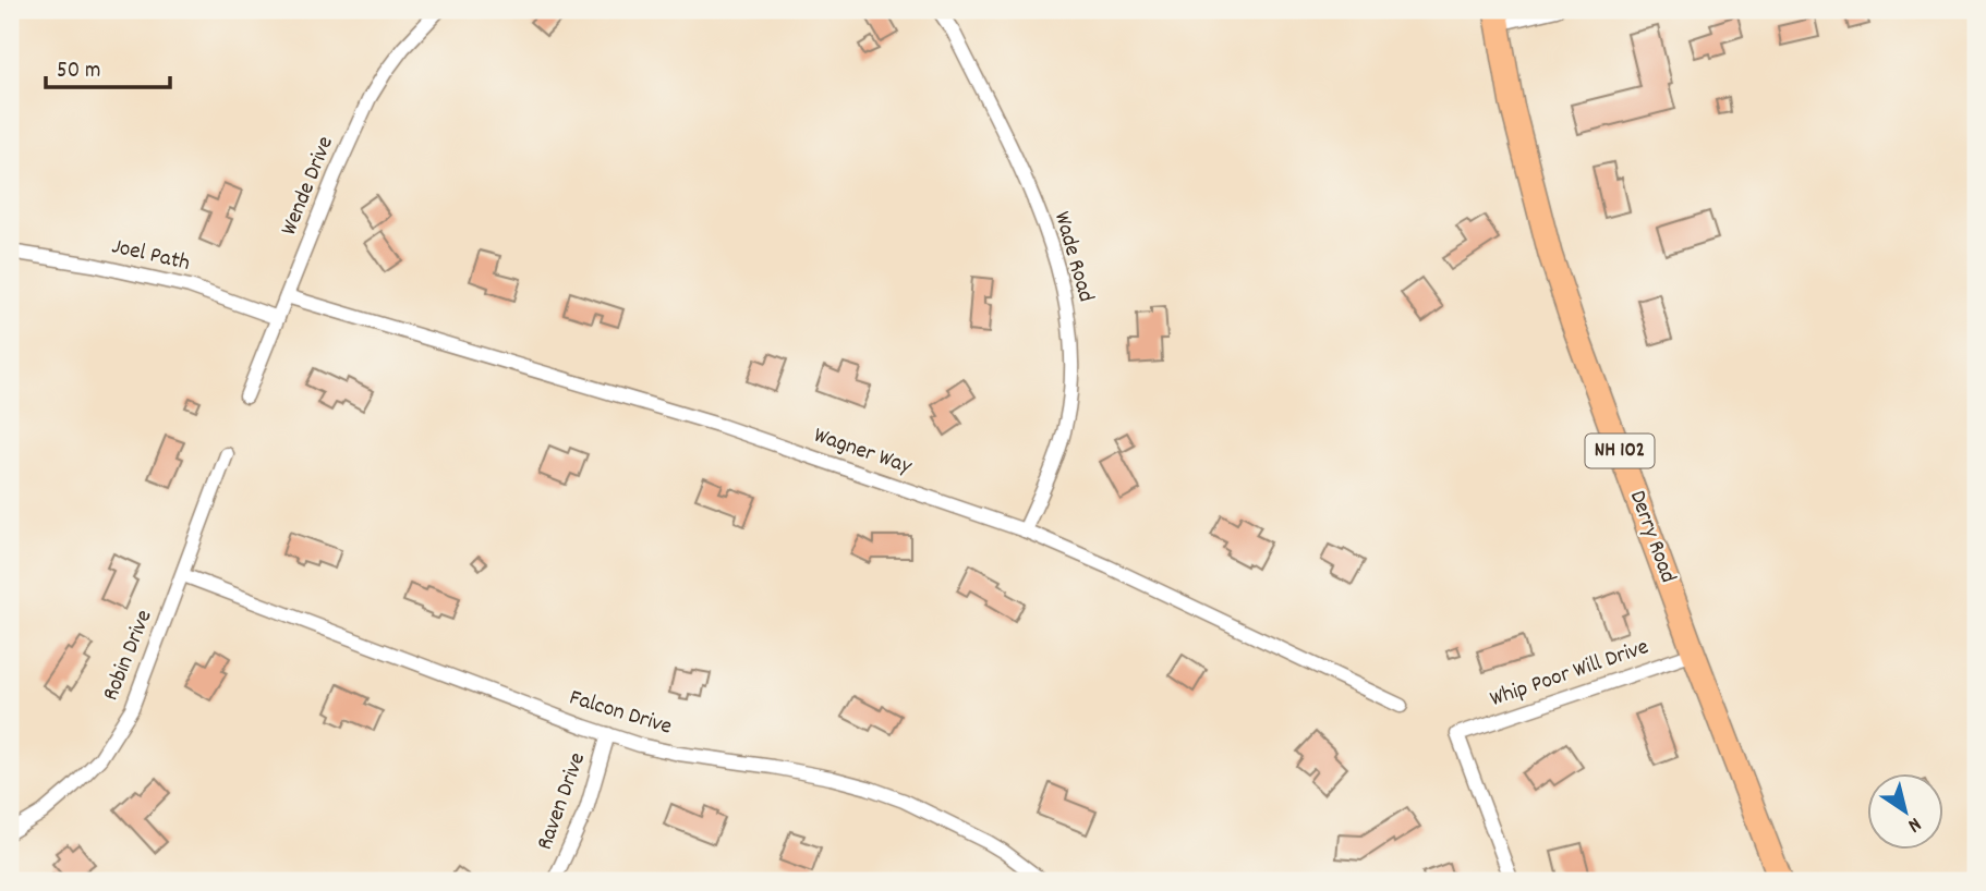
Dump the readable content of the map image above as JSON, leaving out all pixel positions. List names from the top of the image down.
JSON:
{
  "streets": {
    "main road": ["NH 102", "Derry Road"],
    "street": [
      "Wende Drive",
      "Joel Path",
      "Wade Road",
      "Wagner Way",
      "Robin Drive",
      "Whip Poor Will Drive",
      "Falcon Drive",
      "Raven Drive"
    ]
  },
  "crossings": [
    ["Wende Drive", "Joel Path"],
    ["Wende Drive", "Wagner Way"],
    ["Wade Road", "Wagner Way"],
    ["Derry Road", "Whip Poor Will Drive"],
    ["Robin Drive", "Falcon Drive"],
    ["Falcon Drive", "Raven Drive"]
  ],
  "scale_bar": "50 m",
  "north": "bottom right"
}
